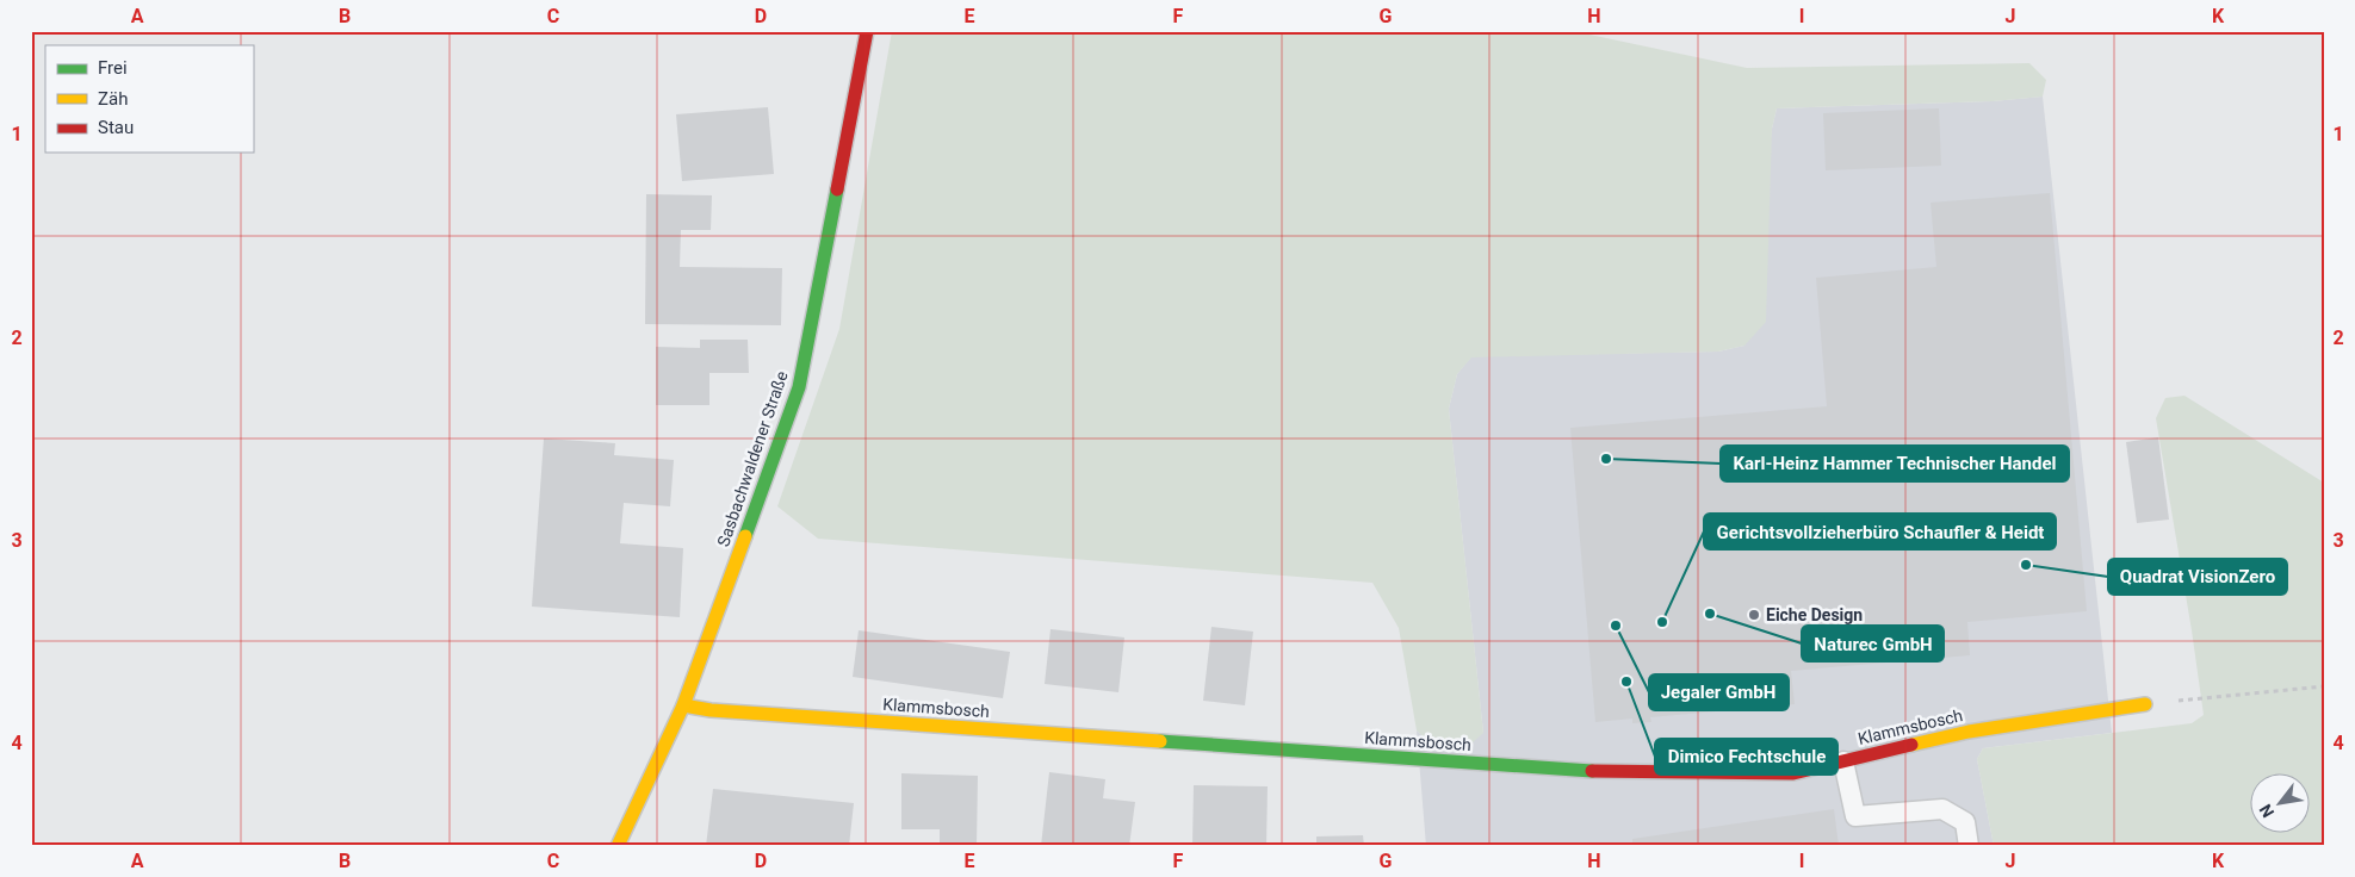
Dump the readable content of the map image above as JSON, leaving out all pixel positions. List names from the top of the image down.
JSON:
{
  "streets": {
    "street": ["Sasbachwaldener Straße", "Klammsbosch"]
  },
  "crossings": [
    ["Sasbachwaldener Straße", "Klammsbosch"]
  ],
  "places": [
    "Karl-Heinz Hammer Technischer Handel",
    "Quadrat VisionZero",
    "Naturec GmbH",
    "Eiche Design",
    "Gerichtsvollzieherbüro Schaufler & Heidt",
    "Jegaler GmbH",
    "Dimico Fechtschule"
  ],
  "legend": ["Frei", "Zäh", "Stau"],
  "north": "bottom left",
  "grid": {
    "columns": [
      "A",
      "B",
      "C",
      "D",
      "E",
      "F",
      "G",
      "H",
      "I",
      "J",
      "K"
    ],
    "rows": [
      "1",
      "2",
      "3",
      "4"
    ]
  }
}
